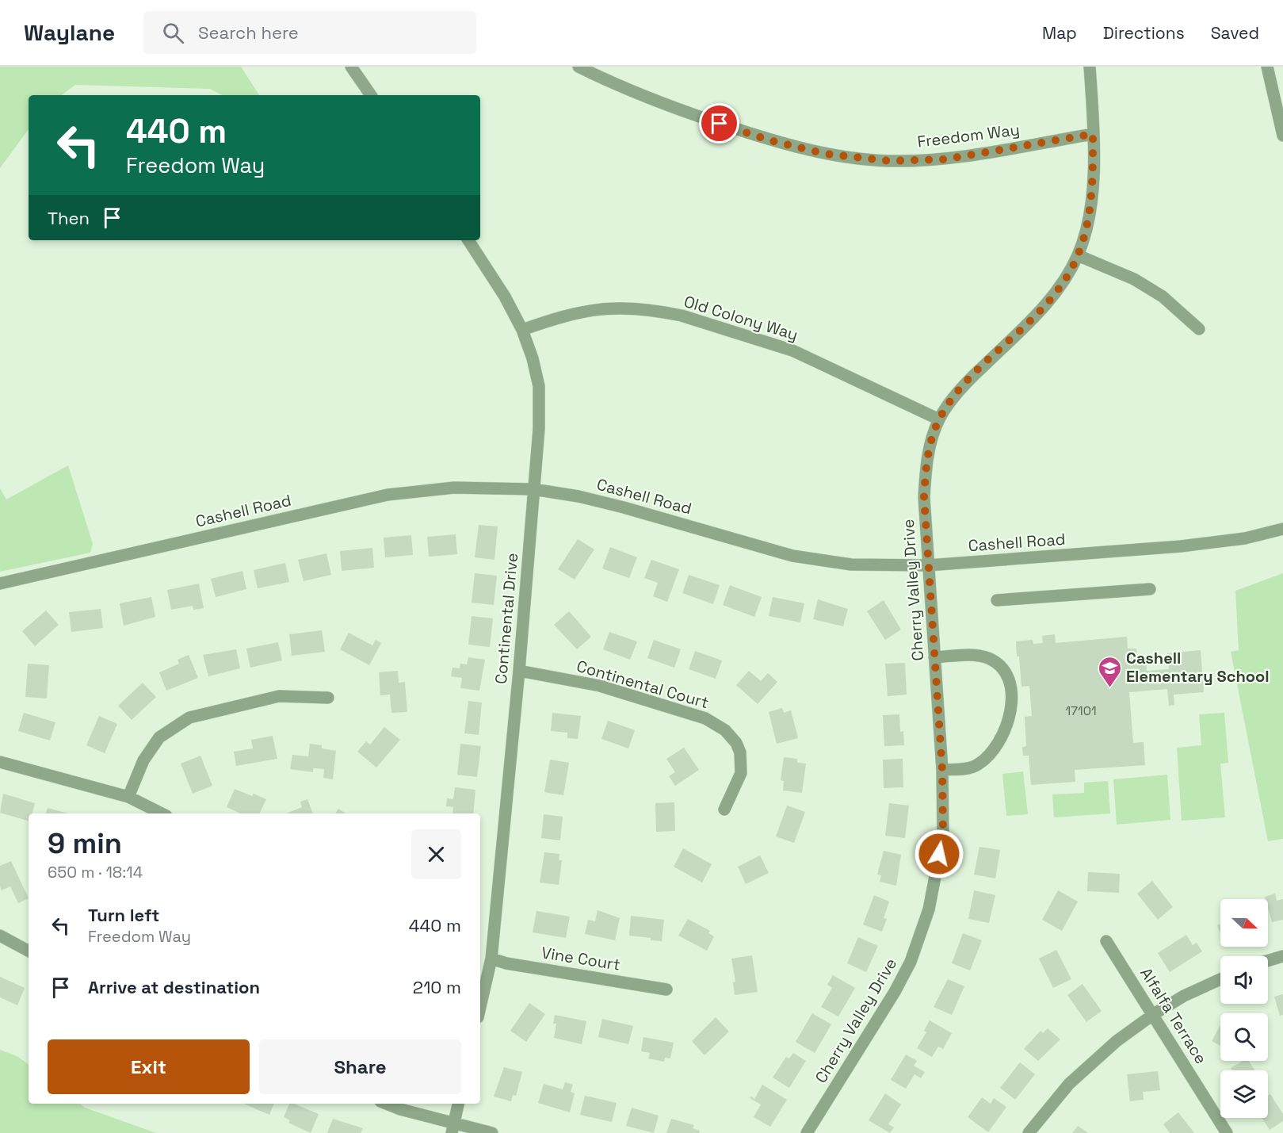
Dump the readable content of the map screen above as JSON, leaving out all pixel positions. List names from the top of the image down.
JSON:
{
  "streets": {
    "street": [
      "Freedom Way",
      "Old Colony Way",
      "Cashell Road",
      "Cherry Valley Drive",
      "Continental Drive",
      "Continental Court",
      "Vine Court",
      "Alfalfa Terrace"
    ]
  },
  "crossings": [
    ["Freedom Way", "Cherry Valley Drive"],
    ["Old Colony Way", "Cherry Valley Drive"],
    ["Old Colony Way", "Continental Drive"],
    ["Cashell Road", "Cherry Valley Drive"],
    ["Cashell Road", "Continental Drive"],
    ["Continental Drive", "Continental Court"],
    ["Continental Drive", "Vine Court"]
  ],
  "places": {
    "school or university": ["Cashell Elementary School"]
  },
  "house_numbers": ["17101"],
  "north": "right",
  "page": {
    "header": "Waylane",
    "search": "Search here",
    "nav": ["Map", "Directions", "Saved"],
    "turn": ["440 m", "Freedom Way"],
    "then": "Then",
    "heading": ["9 min", "650 m · 18:14"],
    "list": [
      {
        "name": "Turn left",
        "note": "Freedom Way",
        "value": "440 m"
      },
      {
        "name": "Arrive at destination",
        "value": "210 m"
      }
    ],
    "buttons": ["Exit", "Share"]
  }
}
